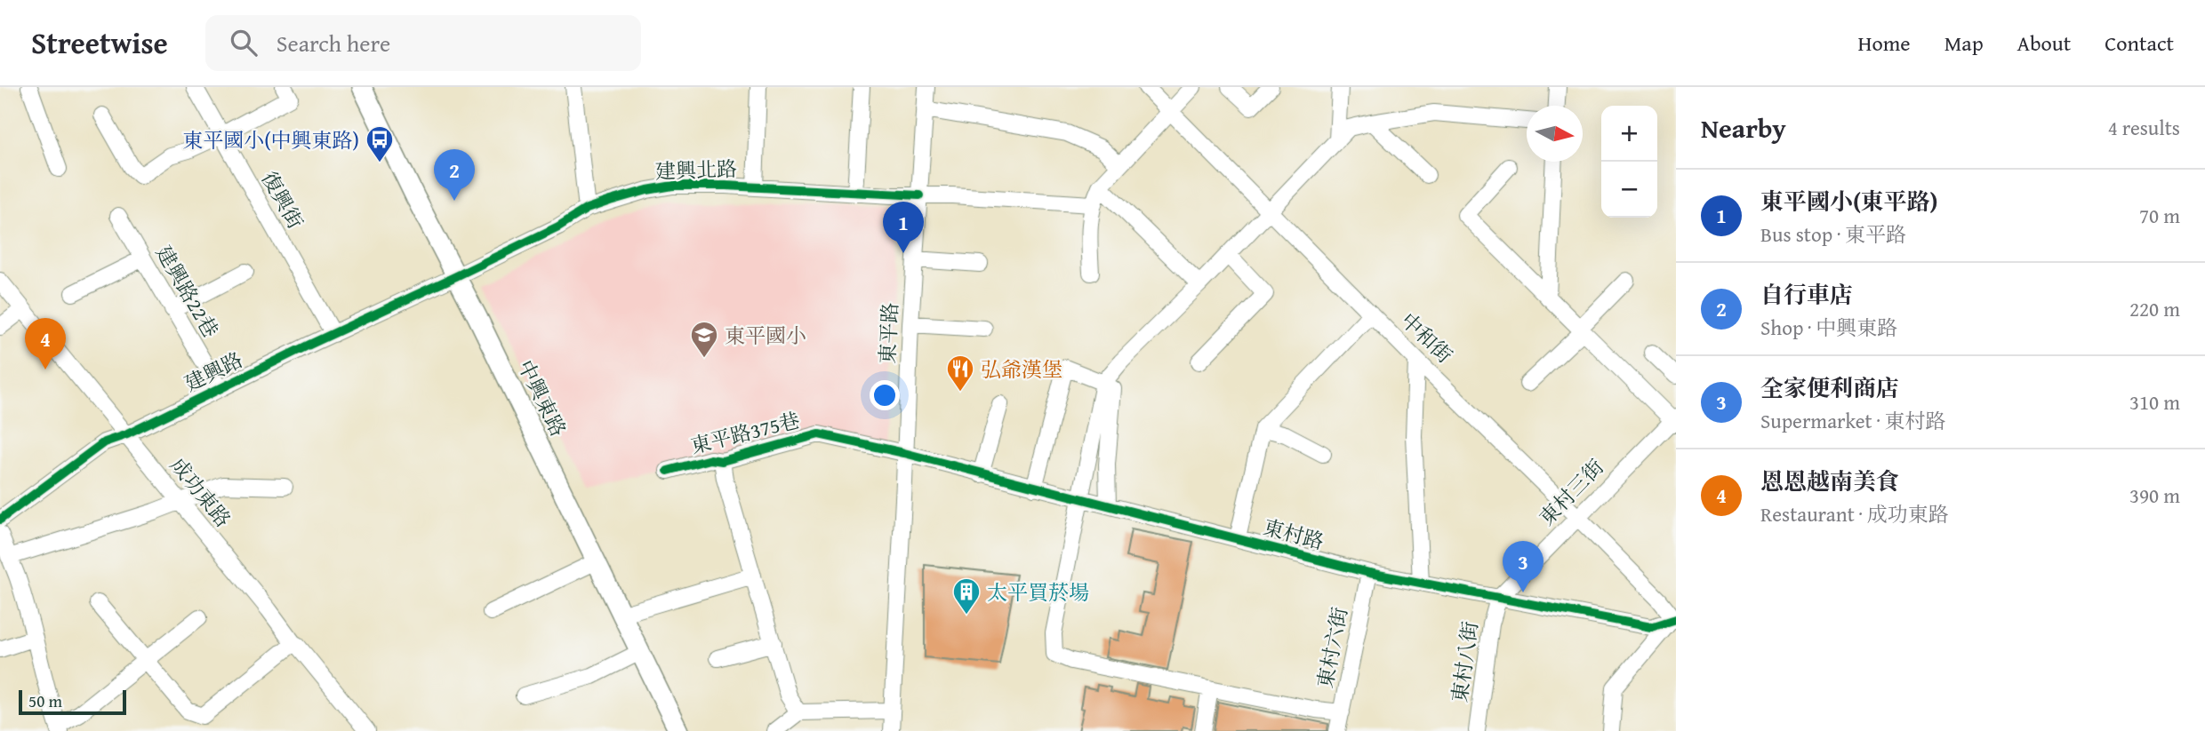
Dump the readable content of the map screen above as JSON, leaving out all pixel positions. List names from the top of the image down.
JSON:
{
  "streets": {
    "main road": ["中興東路"],
    "street": [
      "建興北路",
      "復興街",
      "建興路22巷",
      "東平路",
      "中和街",
      "建興路",
      "東平路375巷",
      "成功東路",
      "東村三街",
      "東村路",
      "東村六街",
      "東村八街"
    ]
  },
  "crossings": [
    ["建興北路", "東平路"],
    ["建興北路", "建興路"],
    ["建興北路", "中興東路"],
    ["復興街", "建興路"],
    ["建興路22巷", "建興路"],
    ["東平路", "東平路375巷"],
    ["東平路", "東村路"],
    ["中和街", "東村三街"],
    ["中和街", "東村路"],
    ["建興路", "中興東路"],
    ["建興路", "成功東路"],
    ["東平路375巷", "東村路"],
    ["東村三街", "東村路"],
    ["東村三街", "東村八街"],
    ["東村路", "東村六街"],
    ["東村路", "東村八街"]
  ],
  "places": {
    "bus stop": ["東平國小(中興東路)"],
    "school or university": ["東平國小"],
    "restaurant": ["弘爺漢堡"],
    "building": ["太平買菸場"]
  },
  "scale_bar": "50 m",
  "north": "right",
  "page": {
    "header": "Streetwise",
    "search": "Search here",
    "nav": [
      "Home",
      "Map",
      "About",
      "Contact"
    ],
    "heading": ["Nearby", "4 results"],
    "map_buttons": ["+", "−"],
    "pins": [
      "2",
      "1",
      "4",
      "3"
    ],
    "list": [
      {
        "mark": "1",
        "name": "東平國小(東平路)",
        "note": "Bus stop · 東平路",
        "value": "70 m"
      },
      {
        "mark": "2",
        "name": "自行車店",
        "note": "Shop · 中興東路",
        "value": "220 m"
      },
      {
        "mark": "3",
        "name": "全家便利商店",
        "note": "Supermarket · 東村路",
        "value": "310 m"
      },
      {
        "mark": "4",
        "name": "恩恩越南美食",
        "note": "Restaurant · 成功東路",
        "value": "390 m"
      }
    ],
    "scale": "50 m"
  }
}
